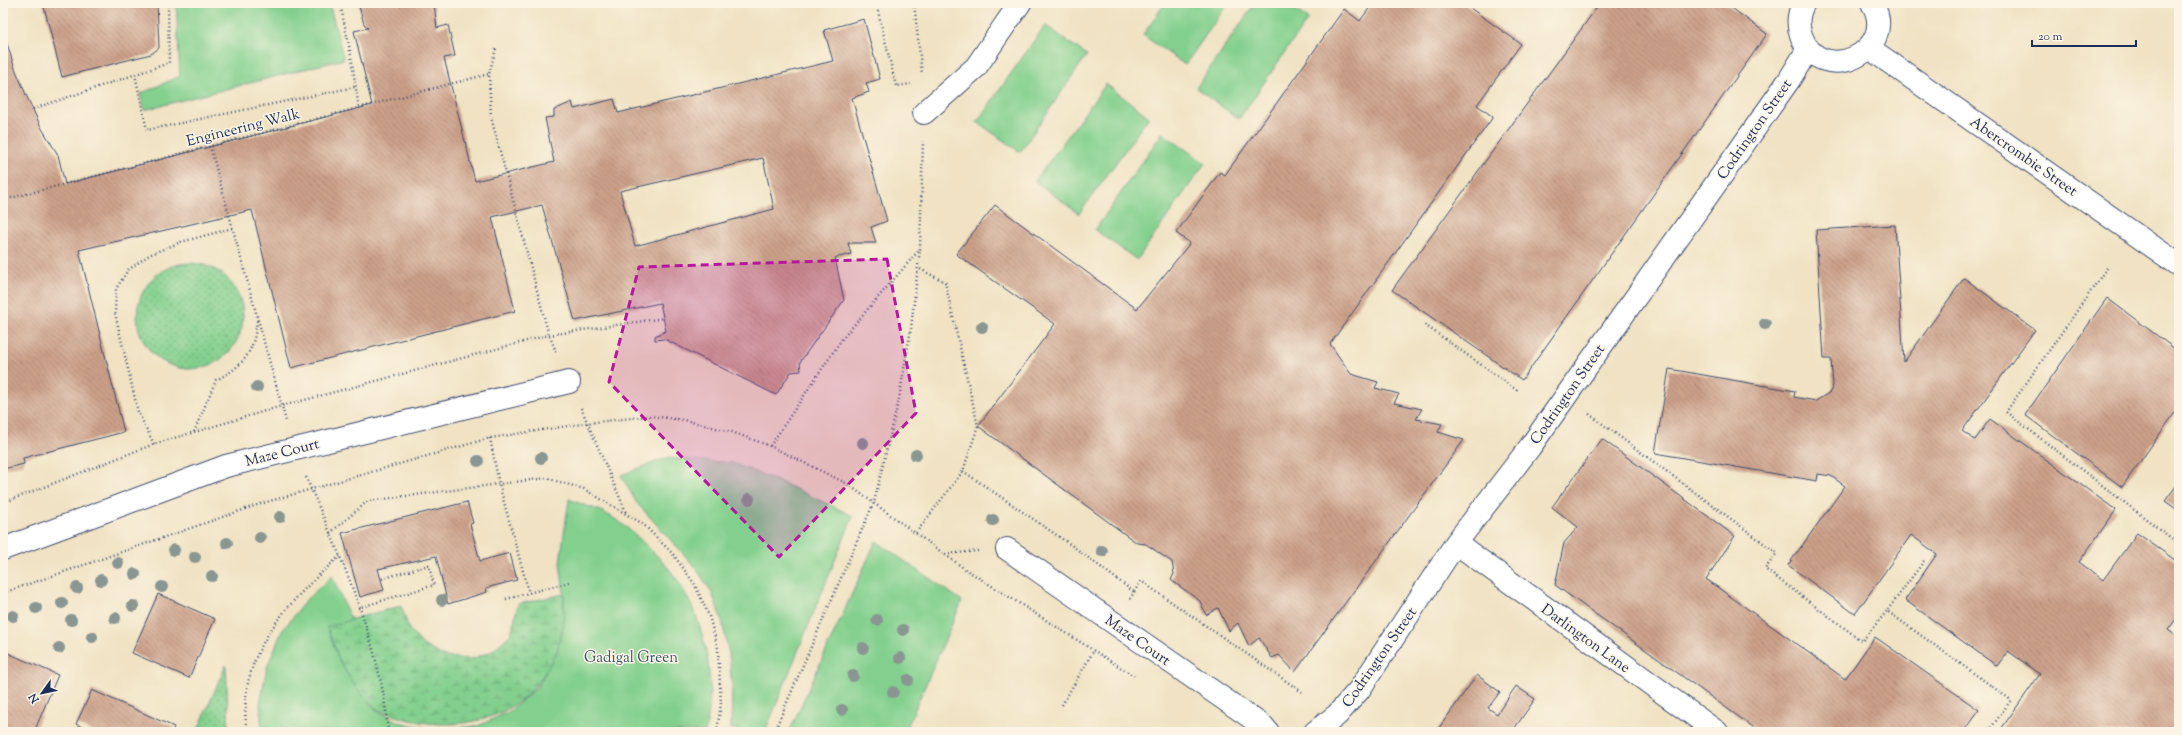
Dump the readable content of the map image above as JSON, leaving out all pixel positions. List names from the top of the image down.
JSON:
{
  "streets": {
    "street": [
      "Codrington Street",
      "Abercrombie Street",
      "Maze Court",
      "Darlington Lane"
    ],
    "path": ["Engineering Walk"]
  },
  "crossings": [
    ["Codrington Street", "Darlington Lane"]
  ],
  "parks": ["Gadigal Green"],
  "scale_bar": "20 m",
  "north": "bottom left"
}
